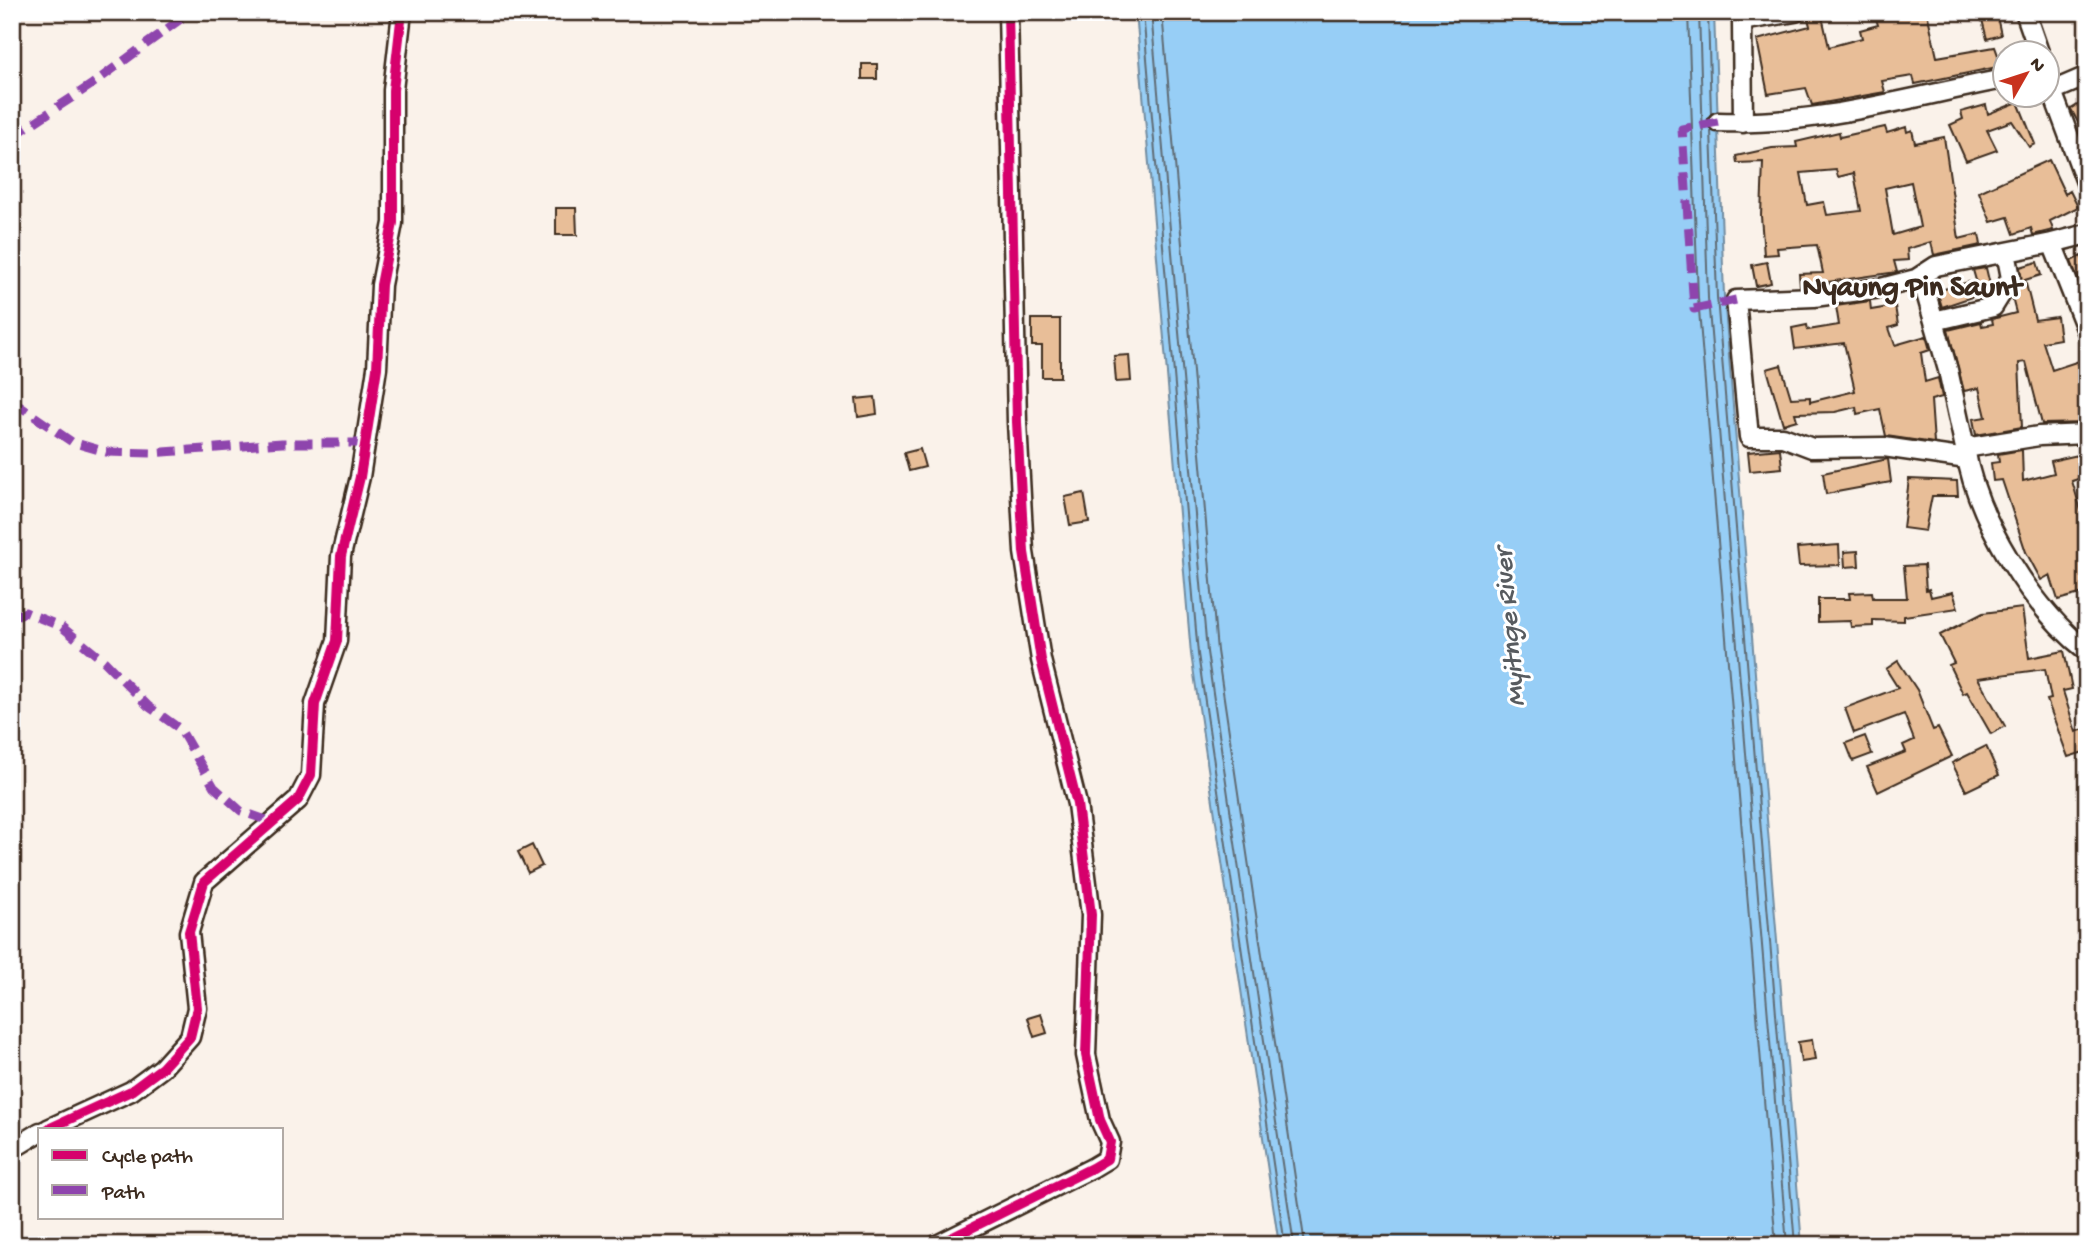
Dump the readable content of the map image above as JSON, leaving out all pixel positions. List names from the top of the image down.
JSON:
{
  "districts": ["Nyaung Pin Saunt"],
  "water": ["Myitnge River"],
  "legend": ["Cycle path", "Path"],
  "north": "top right"
}
